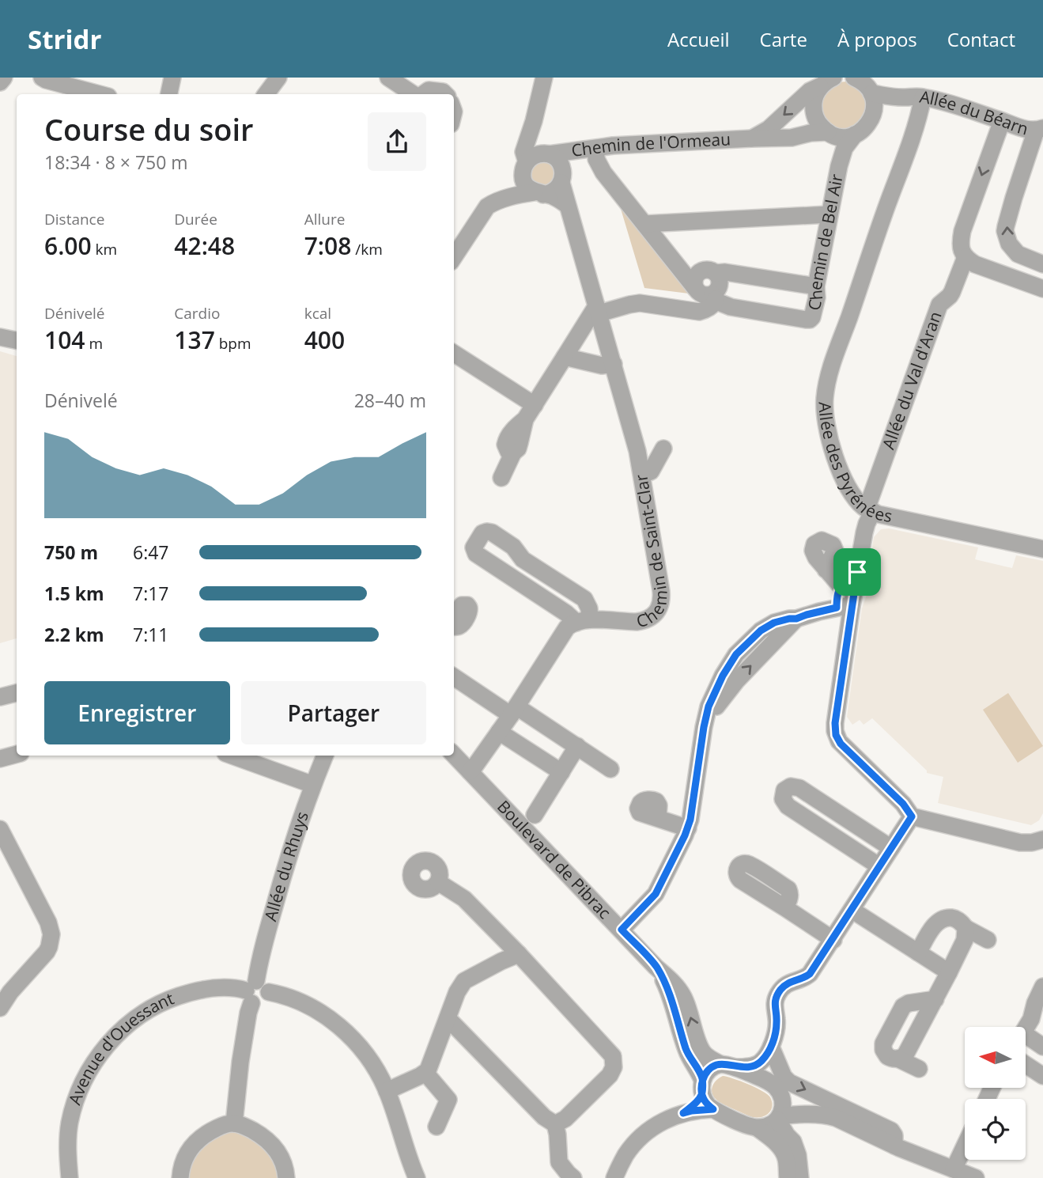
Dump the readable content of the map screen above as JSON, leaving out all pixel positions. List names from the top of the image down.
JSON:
{
  "streets": {
    "street": [
      "Allée du Béarn",
      "Chemin de l'Ormeau",
      "Chemin de Bel Air",
      "Allée du Val d'Aran",
      "Allée des Pyrénées",
      "Chemin de Saint-Clar",
      "Boulevard de Pibrac",
      "Allée du Rhuys",
      "Avenue d'Ouessant"
    ]
  },
  "crossings": [
    ["Allée du Béarn", "Chemin de l'Ormeau"],
    ["Allée du Béarn", "Chemin de Bel Air"],
    ["Allée du Béarn", "Allée des Pyrénées"],
    ["Chemin de l'Ormeau", "Chemin de Bel Air"],
    ["Chemin de l'Ormeau", "Chemin de Saint-Clar"],
    ["Allée du Val d'Aran", "Allée des Pyrénées"],
    ["Allée du Rhuys", "Avenue d'Ouessant"]
  ],
  "north": "left",
  "page": {
    "header": "Stridr",
    "nav": [
      "Accueil",
      "Carte",
      "À propos",
      "Contact"
    ],
    "heading": ["Course du soir", "18:34 · 8 × 750 m"],
    "stats": [
      ["Distance", "6.00 km"],
      ["Durée", "42:48"],
      ["Allure", "7:08 /km"],
      ["Dénivelé", "104 m"],
      ["Cardio", "137 bpm"],
      ["kcal", "400"]
    ],
    "chart": ["Dénivelé", "28–40 m"],
    "list": [
      {
        "name": "750 m",
        "note": "6:47"
      },
      {
        "name": "1.5 km",
        "note": "7:17"
      },
      {
        "name": "2.2 km",
        "note": "7:11"
      }
    ],
    "buttons": ["Enregistrer", "Partager"]
  }
}
